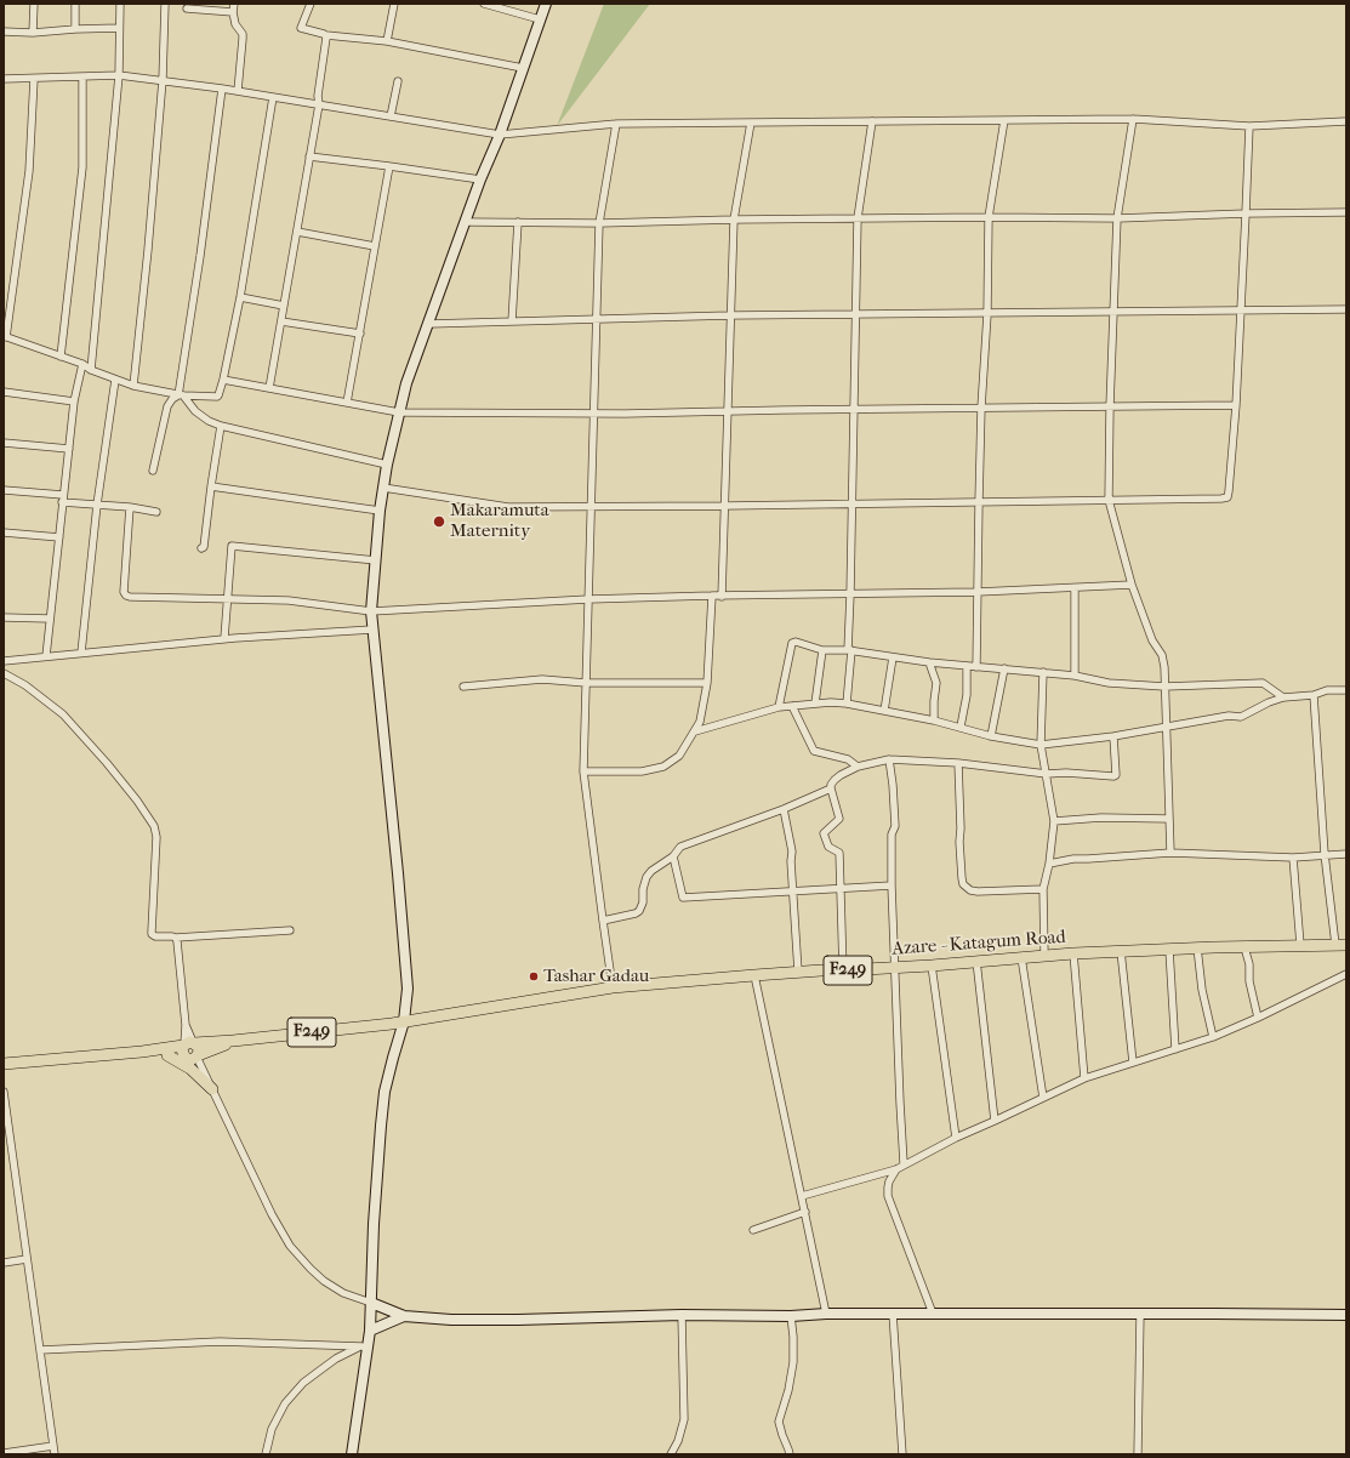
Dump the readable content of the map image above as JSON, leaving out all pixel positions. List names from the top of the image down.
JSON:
{
  "streets": {
    "main road": ["Azare - Katagum Road", "F249"]
  },
  "places": ["Makaramuta Maternity", "Tashar Gadau"]
}
